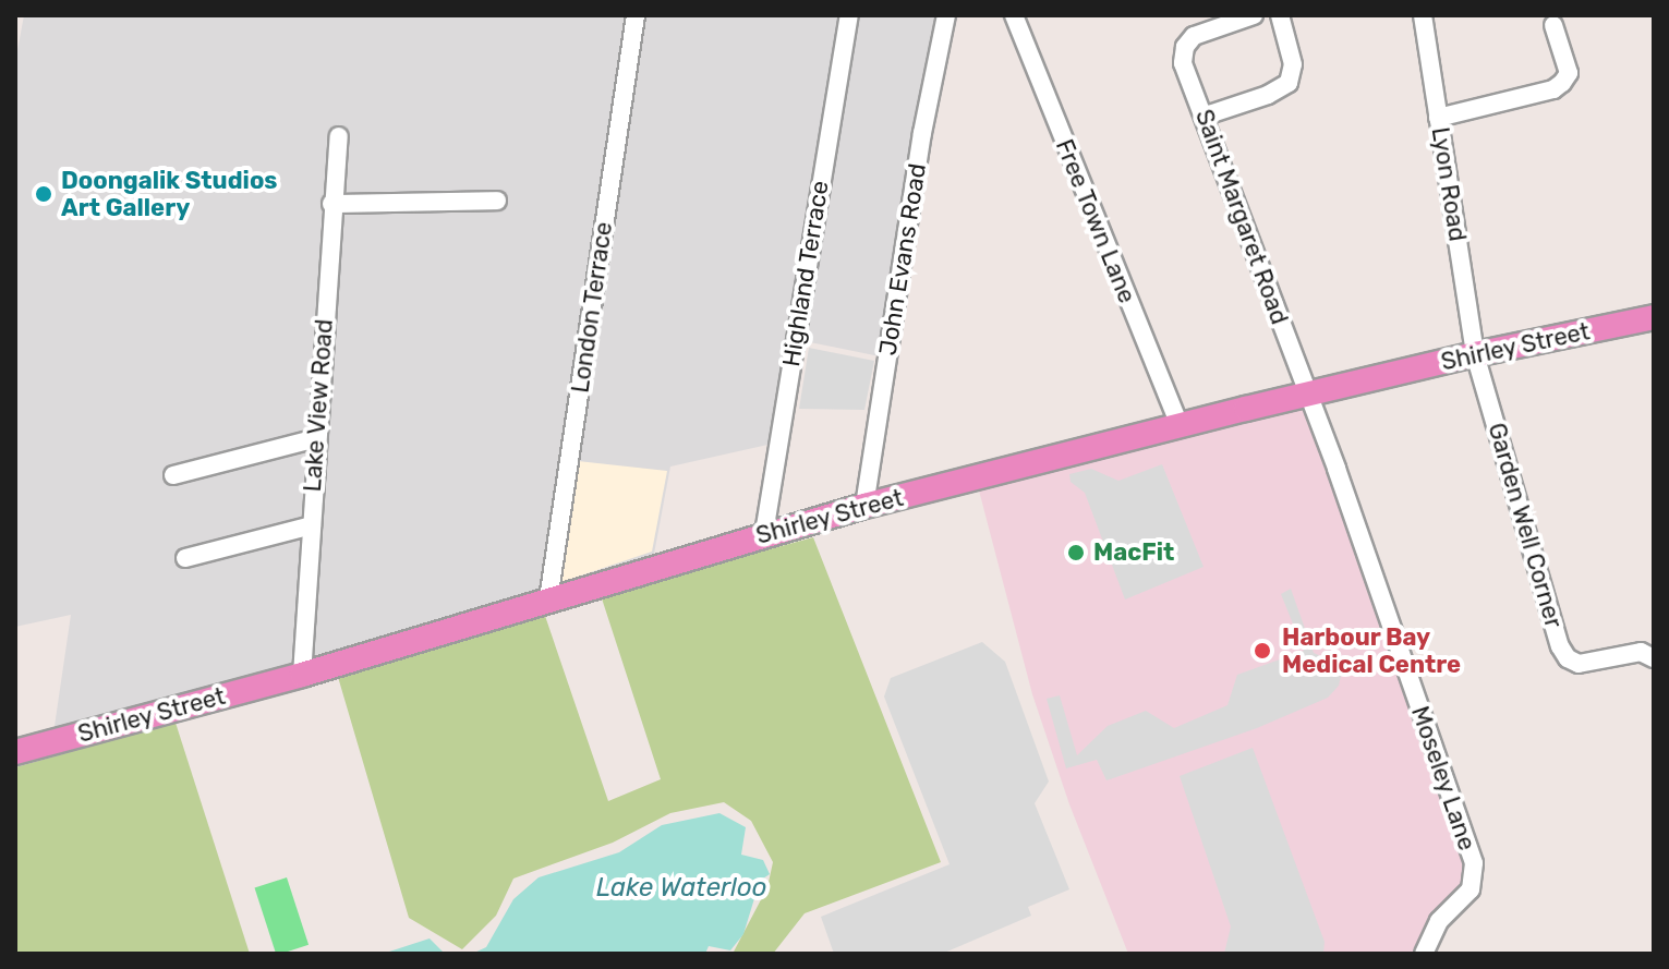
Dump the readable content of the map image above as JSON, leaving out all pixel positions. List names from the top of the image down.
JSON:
{
  "streets": {
    "highway": ["Shirley Street"],
    "street": [
      "Lyon Road",
      "Saint Margaret Road",
      "Free Town Lane",
      "John Evans Road",
      "Highland Terrace",
      "London Terrace",
      "Lake View Road",
      "Garden Well Corner",
      "Moseley Lane"
    ]
  },
  "crossings": [
    ["Lyon Road", "Shirley Street"],
    ["Lyon Road", "Garden Well Corner"],
    ["Saint Margaret Road", "Shirley Street"],
    ["Saint Margaret Road", "Moseley Lane"],
    ["Free Town Lane", "Shirley Street"],
    ["John Evans Road", "Shirley Street"],
    ["Highland Terrace", "Shirley Street"],
    ["London Terrace", "Shirley Street"],
    ["Shirley Street", "Lake View Road"],
    ["Shirley Street", "Garden Well Corner"],
    ["Shirley Street", "Moseley Lane"]
  ],
  "water": ["Lake Waterloo"],
  "places": ["Doongalik Studios Art Gallery", "MacFit", "Harbour Bay Medical Centre"]
}
